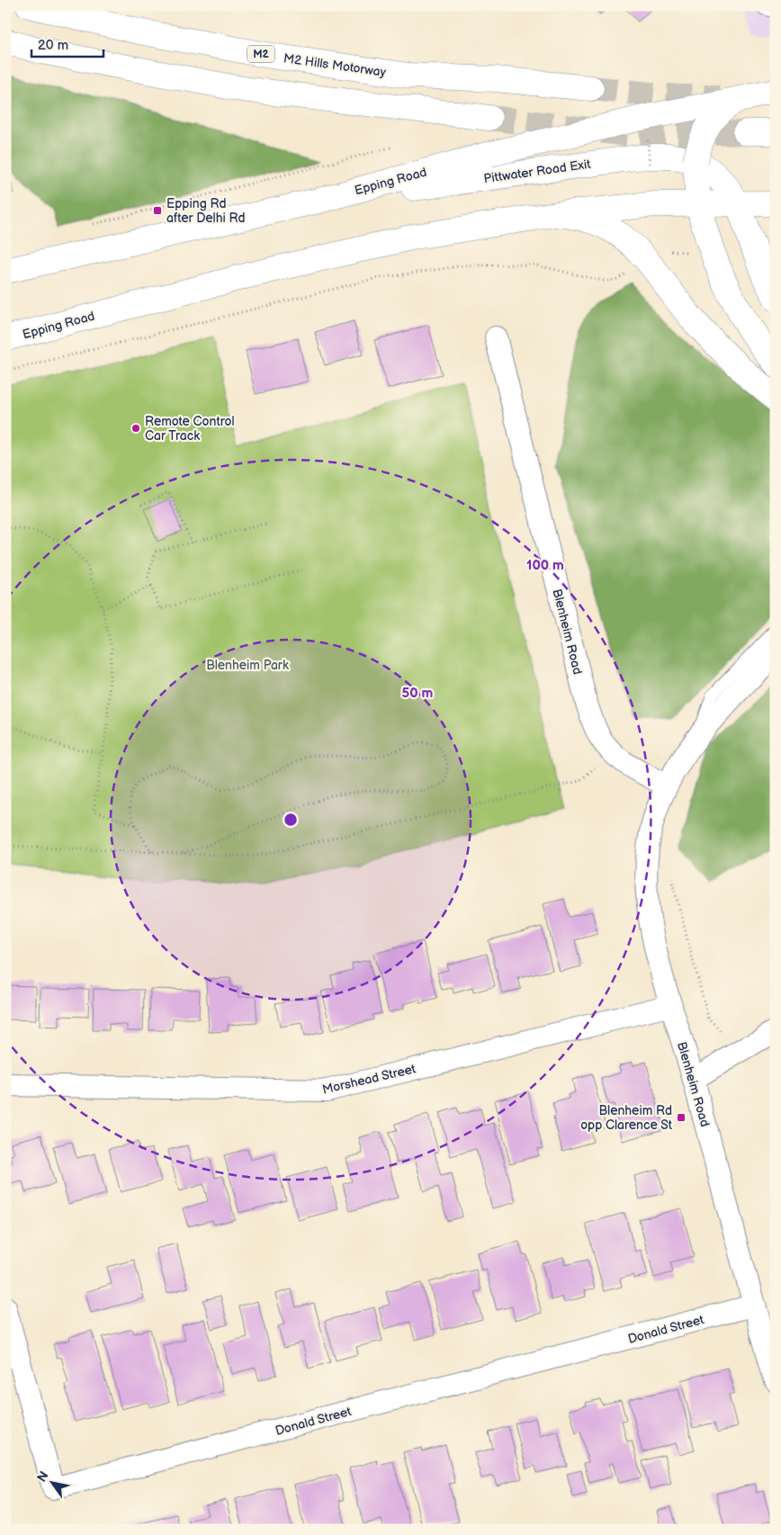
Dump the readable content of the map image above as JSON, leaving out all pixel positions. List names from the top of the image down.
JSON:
{
  "streets": {
    "main road": [
      "M2",
      "M2 Hills Motorway",
      "Pittwater Road Exit",
      "Epping Road"
    ],
    "street": ["Blenheim Road", "Morshead Street", "Donald Street"]
  },
  "crossings": [
    ["Pittwater Road Exit", "Epping Road"],
    ["Blenheim Road", "Morshead Street"],
    ["Blenheim Road", "Donald Street"]
  ],
  "parks": ["Blenheim Park"],
  "places": {
    "transit": ["Epping Rd after Delhi Rd", "Blenheim Rd opp Clarence St"],
    "other": ["Remote Control Car Track"]
  },
  "scale_bar": "20 m",
  "north": "top left",
  "rings": ["100 m", "50 m"]
}
